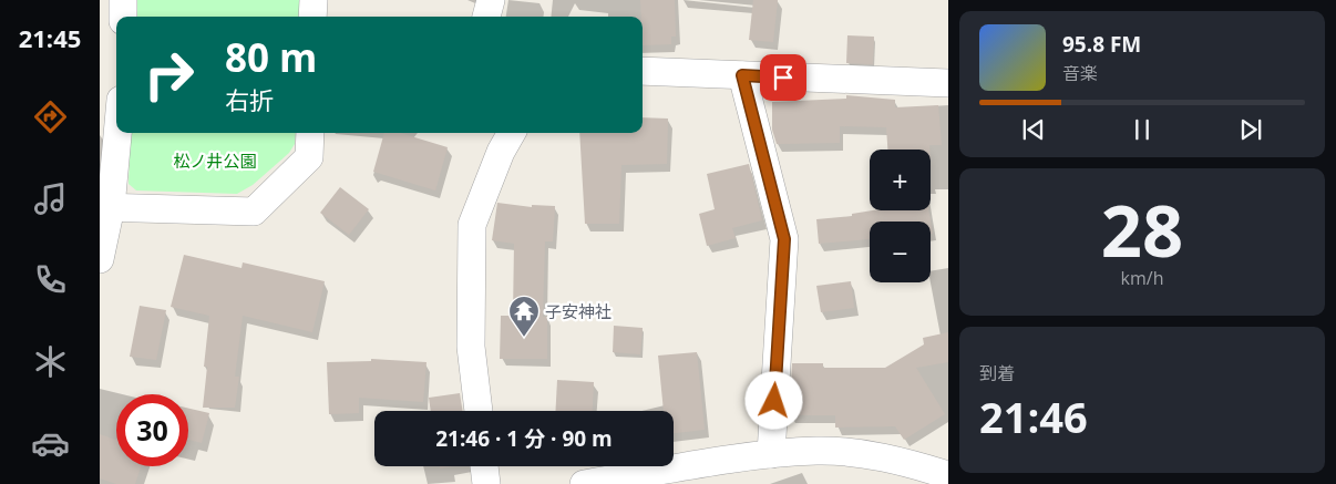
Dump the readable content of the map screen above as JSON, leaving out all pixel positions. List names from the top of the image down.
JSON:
{
  "parks": ["松ノ井公園"],
  "places": {
    "temple": ["子安神社"]
  },
  "page": {
    "tabs": "21:45",
    "turn": ["80 m", "右折"],
    "song": ["95.8 FM", "音楽"],
    "map_buttons": ["+", "−"],
    "tile": [
      ["28", "km/h"],
      ["到着", "21:46"]
    ],
    "limit": "30",
    "trip": "21:46 · 1 分 · 90 m"
  }
}
